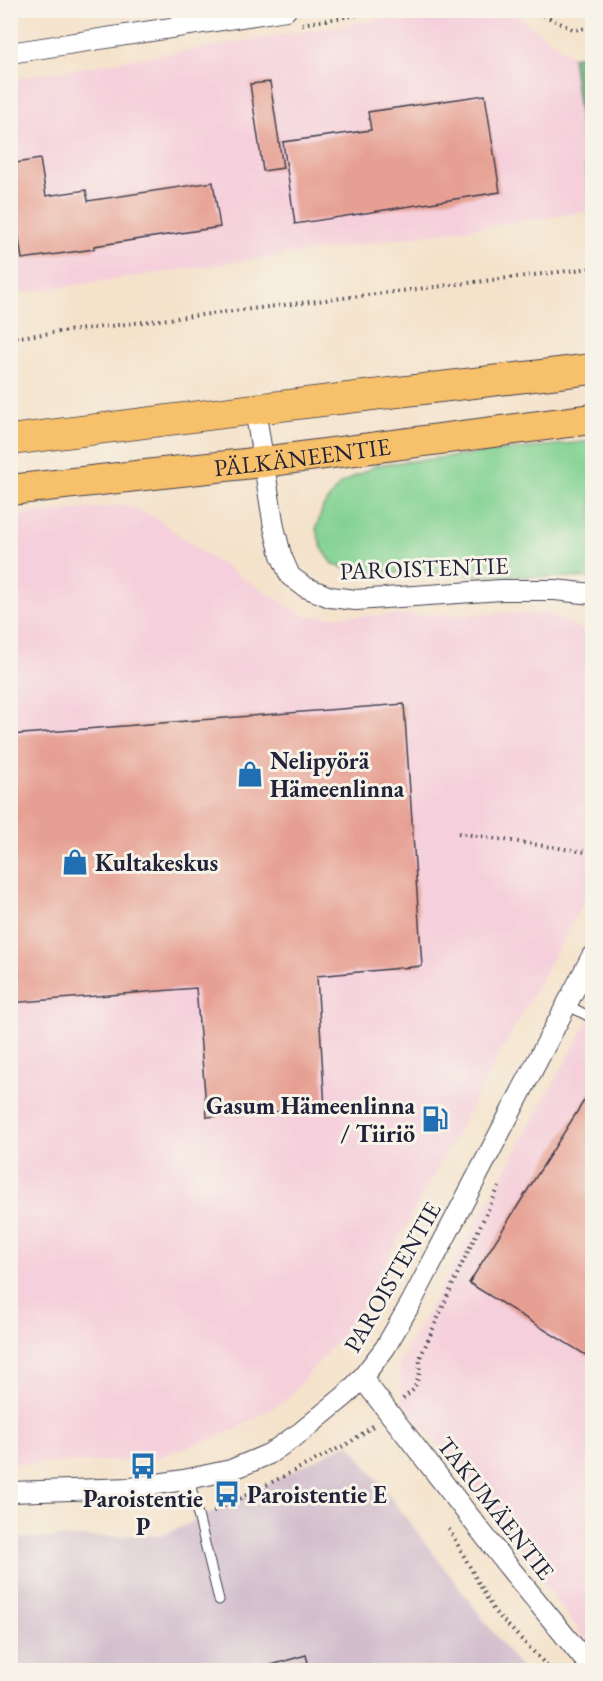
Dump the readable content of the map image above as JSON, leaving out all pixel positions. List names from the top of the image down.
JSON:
{
  "streets": {
    "main road": ["PÄLKÄNEENTIE"],
    "street": ["PAROISTENTIE", "TAKUMÄENTIE"]
  },
  "crossings": [
    ["PÄLKÄNEENTIE", "PAROISTENTIE"],
    ["PAROISTENTIE", "TAKUMÄENTIE"]
  ],
  "places": {
    "shop": ["Nelipyörä Hämeenlinna", "Kultakeskus"],
    "fuel station": ["Gasum Hämeenlinna / Tiiriö"],
    "bus stop": ["Paroistentie P", "Paroistentie E"]
  }
}
